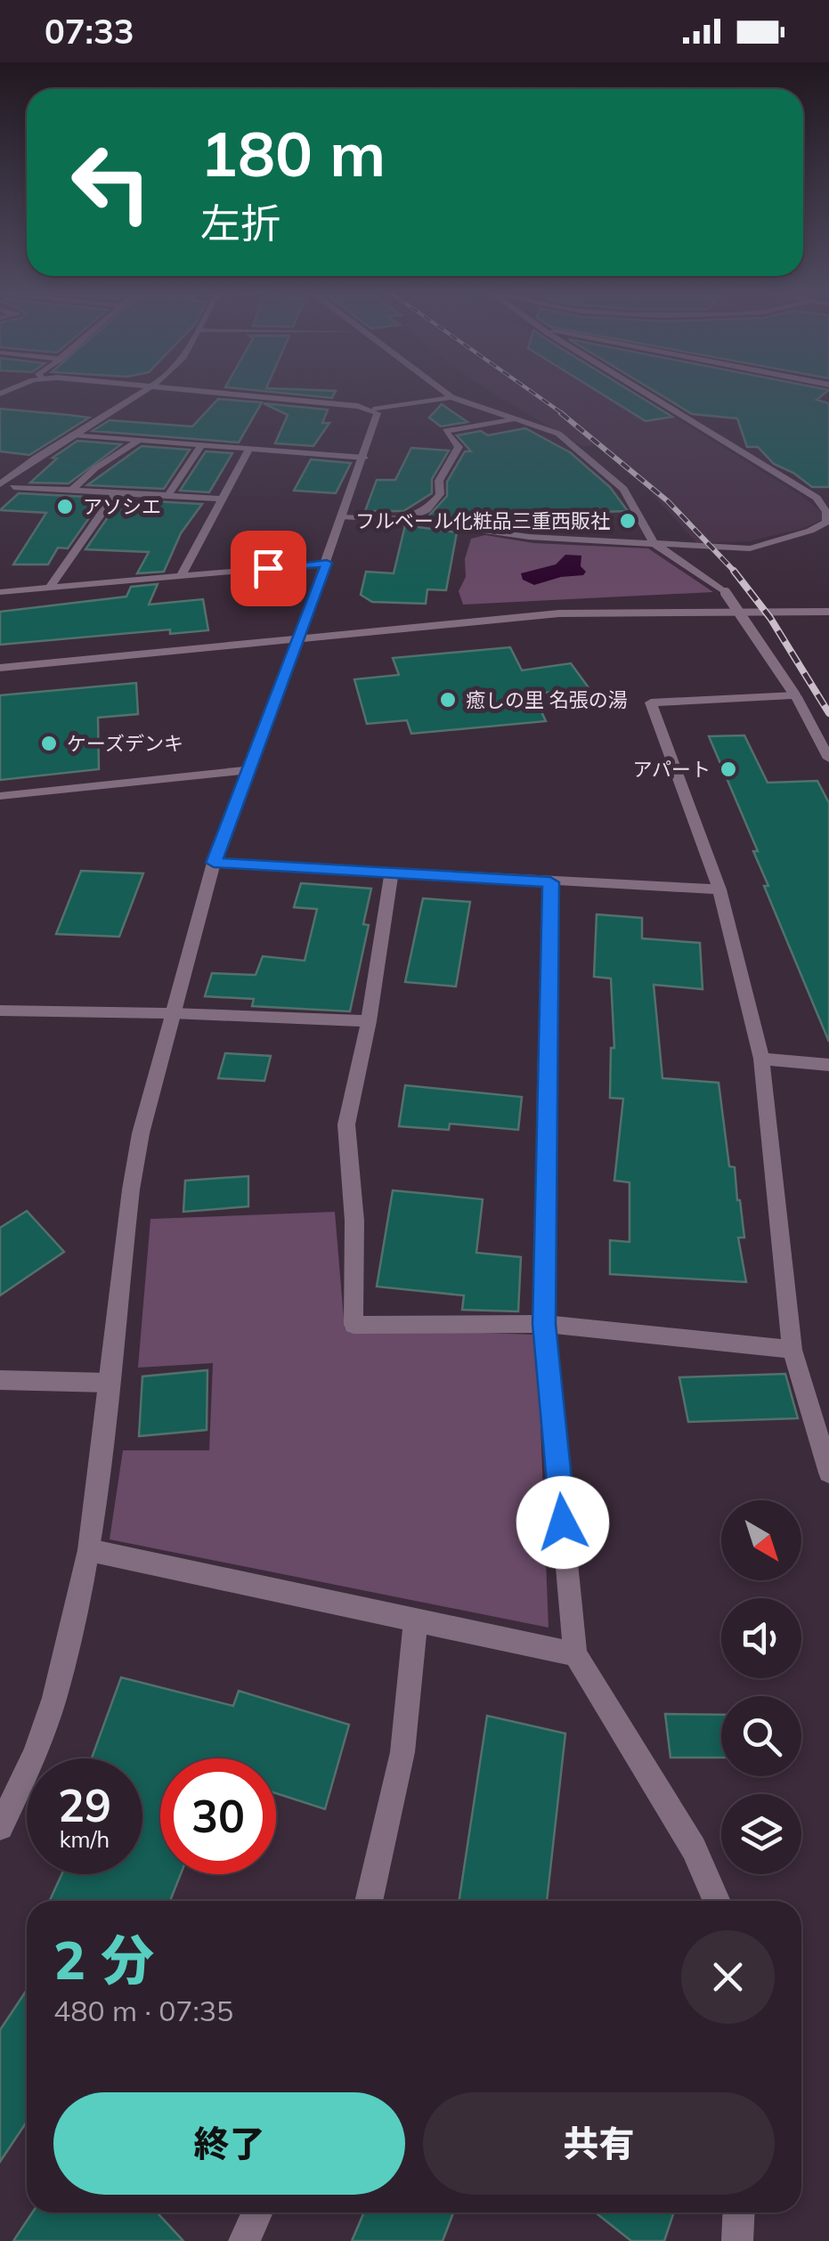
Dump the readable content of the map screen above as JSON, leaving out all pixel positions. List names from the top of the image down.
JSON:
{
  "places": [
    "アソシエ",
    "フルベール化粧品三重西販社",
    "癒しの里 名張の湯",
    "ケーズデンキ",
    "アパート"
  ],
  "north": "bottom right",
  "page": {
    "status": "07:33",
    "turn": ["180 m", "左折"],
    "speed": "29 km/h",
    "limit": "30",
    "heading": ["2 分", "480 m · 07:35"],
    "buttons": ["終了", "共有"]
  }
}
